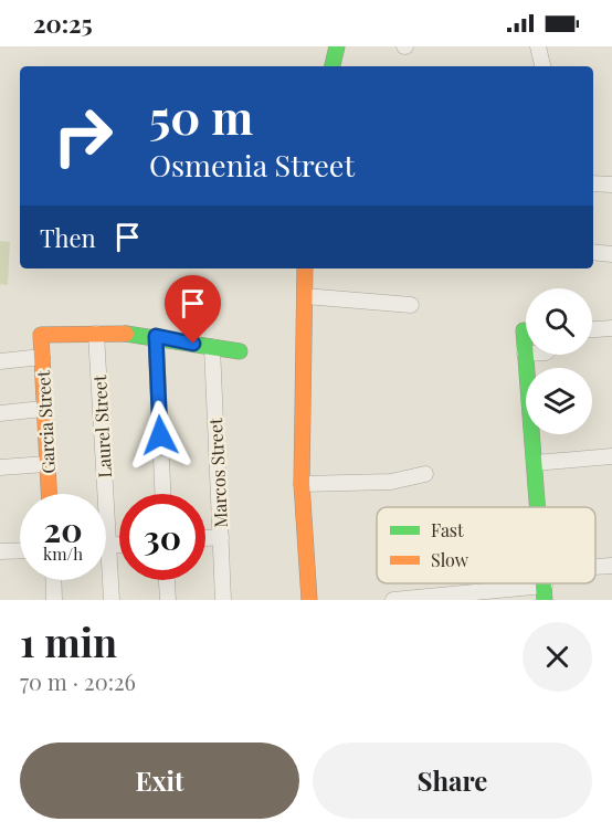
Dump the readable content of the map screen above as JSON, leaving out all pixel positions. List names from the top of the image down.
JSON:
{
  "streets": {
    "street": ["Garcia Street", "Laurel Street", "Marcos Street"]
  },
  "crossings": [
    ["Garcia Street", "Laurel Street"]
  ],
  "legend": ["Fast", "Slow"],
  "page": {
    "status": "20:25",
    "turn": ["50 m", "Osmenia Street"],
    "then": "Then",
    "speed": "20 km/h",
    "limit": "30",
    "heading": ["1 min", "70 m · 20:26"],
    "buttons": ["Exit", "Share"]
  }
}
